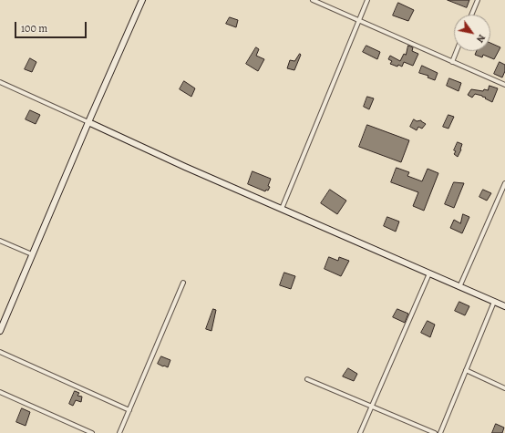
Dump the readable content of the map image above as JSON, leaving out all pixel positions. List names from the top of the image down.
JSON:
{
  "scale_bar": "100 m",
  "north": "bottom right"
}
